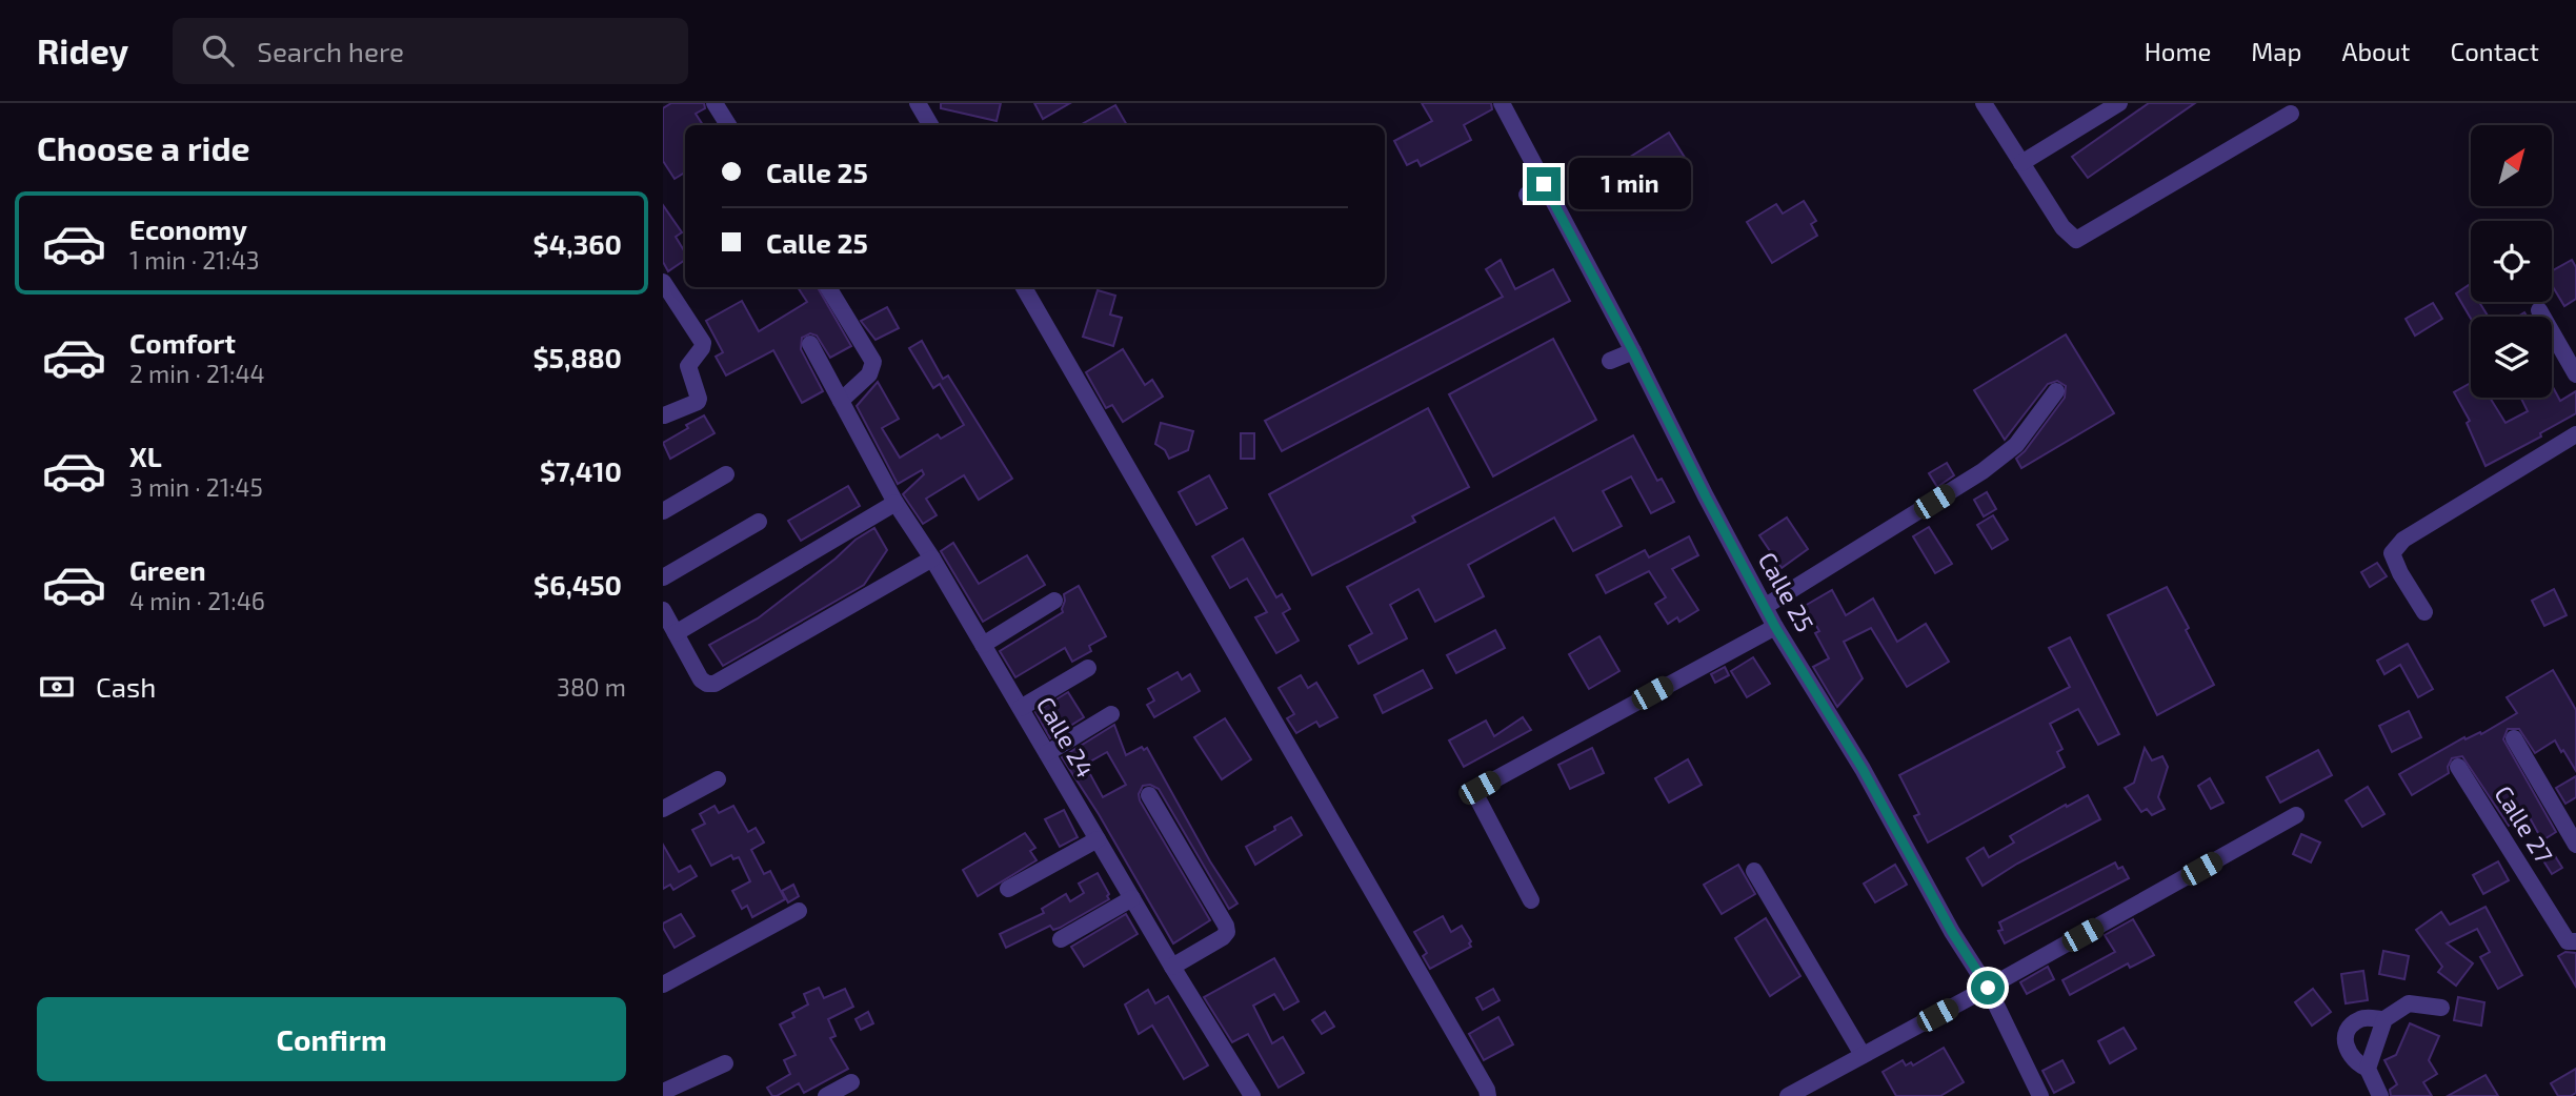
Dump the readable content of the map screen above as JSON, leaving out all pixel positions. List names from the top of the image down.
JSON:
{
  "streets": {
    "street": ["Calle 25", "Calle 24", "Calle 27"]
  },
  "north": "top right",
  "page": {
    "header": "Ridey",
    "search": "Search here",
    "nav": [
      "Home",
      "Map",
      "About",
      "Contact"
    ],
    "heading": "Choose a ride",
    "banner": ["Calle 25", "Calle 25"],
    "bubble": "1 min",
    "list": [
      {
        "name": "Economy",
        "note": "1 min · 21:43",
        "value": "$4,360"
      },
      {
        "name": "Comfort",
        "note": "2 min · 21:44",
        "value": "$5,880"
      },
      {
        "name": "XL",
        "note": "3 min · 21:45",
        "value": "$7,410"
      },
      {
        "name": "Green",
        "note": "4 min · 21:46",
        "value": "$6,450"
      }
    ],
    "pay": ["Cash", "380 m"],
    "buttons": "Confirm"
  }
}
